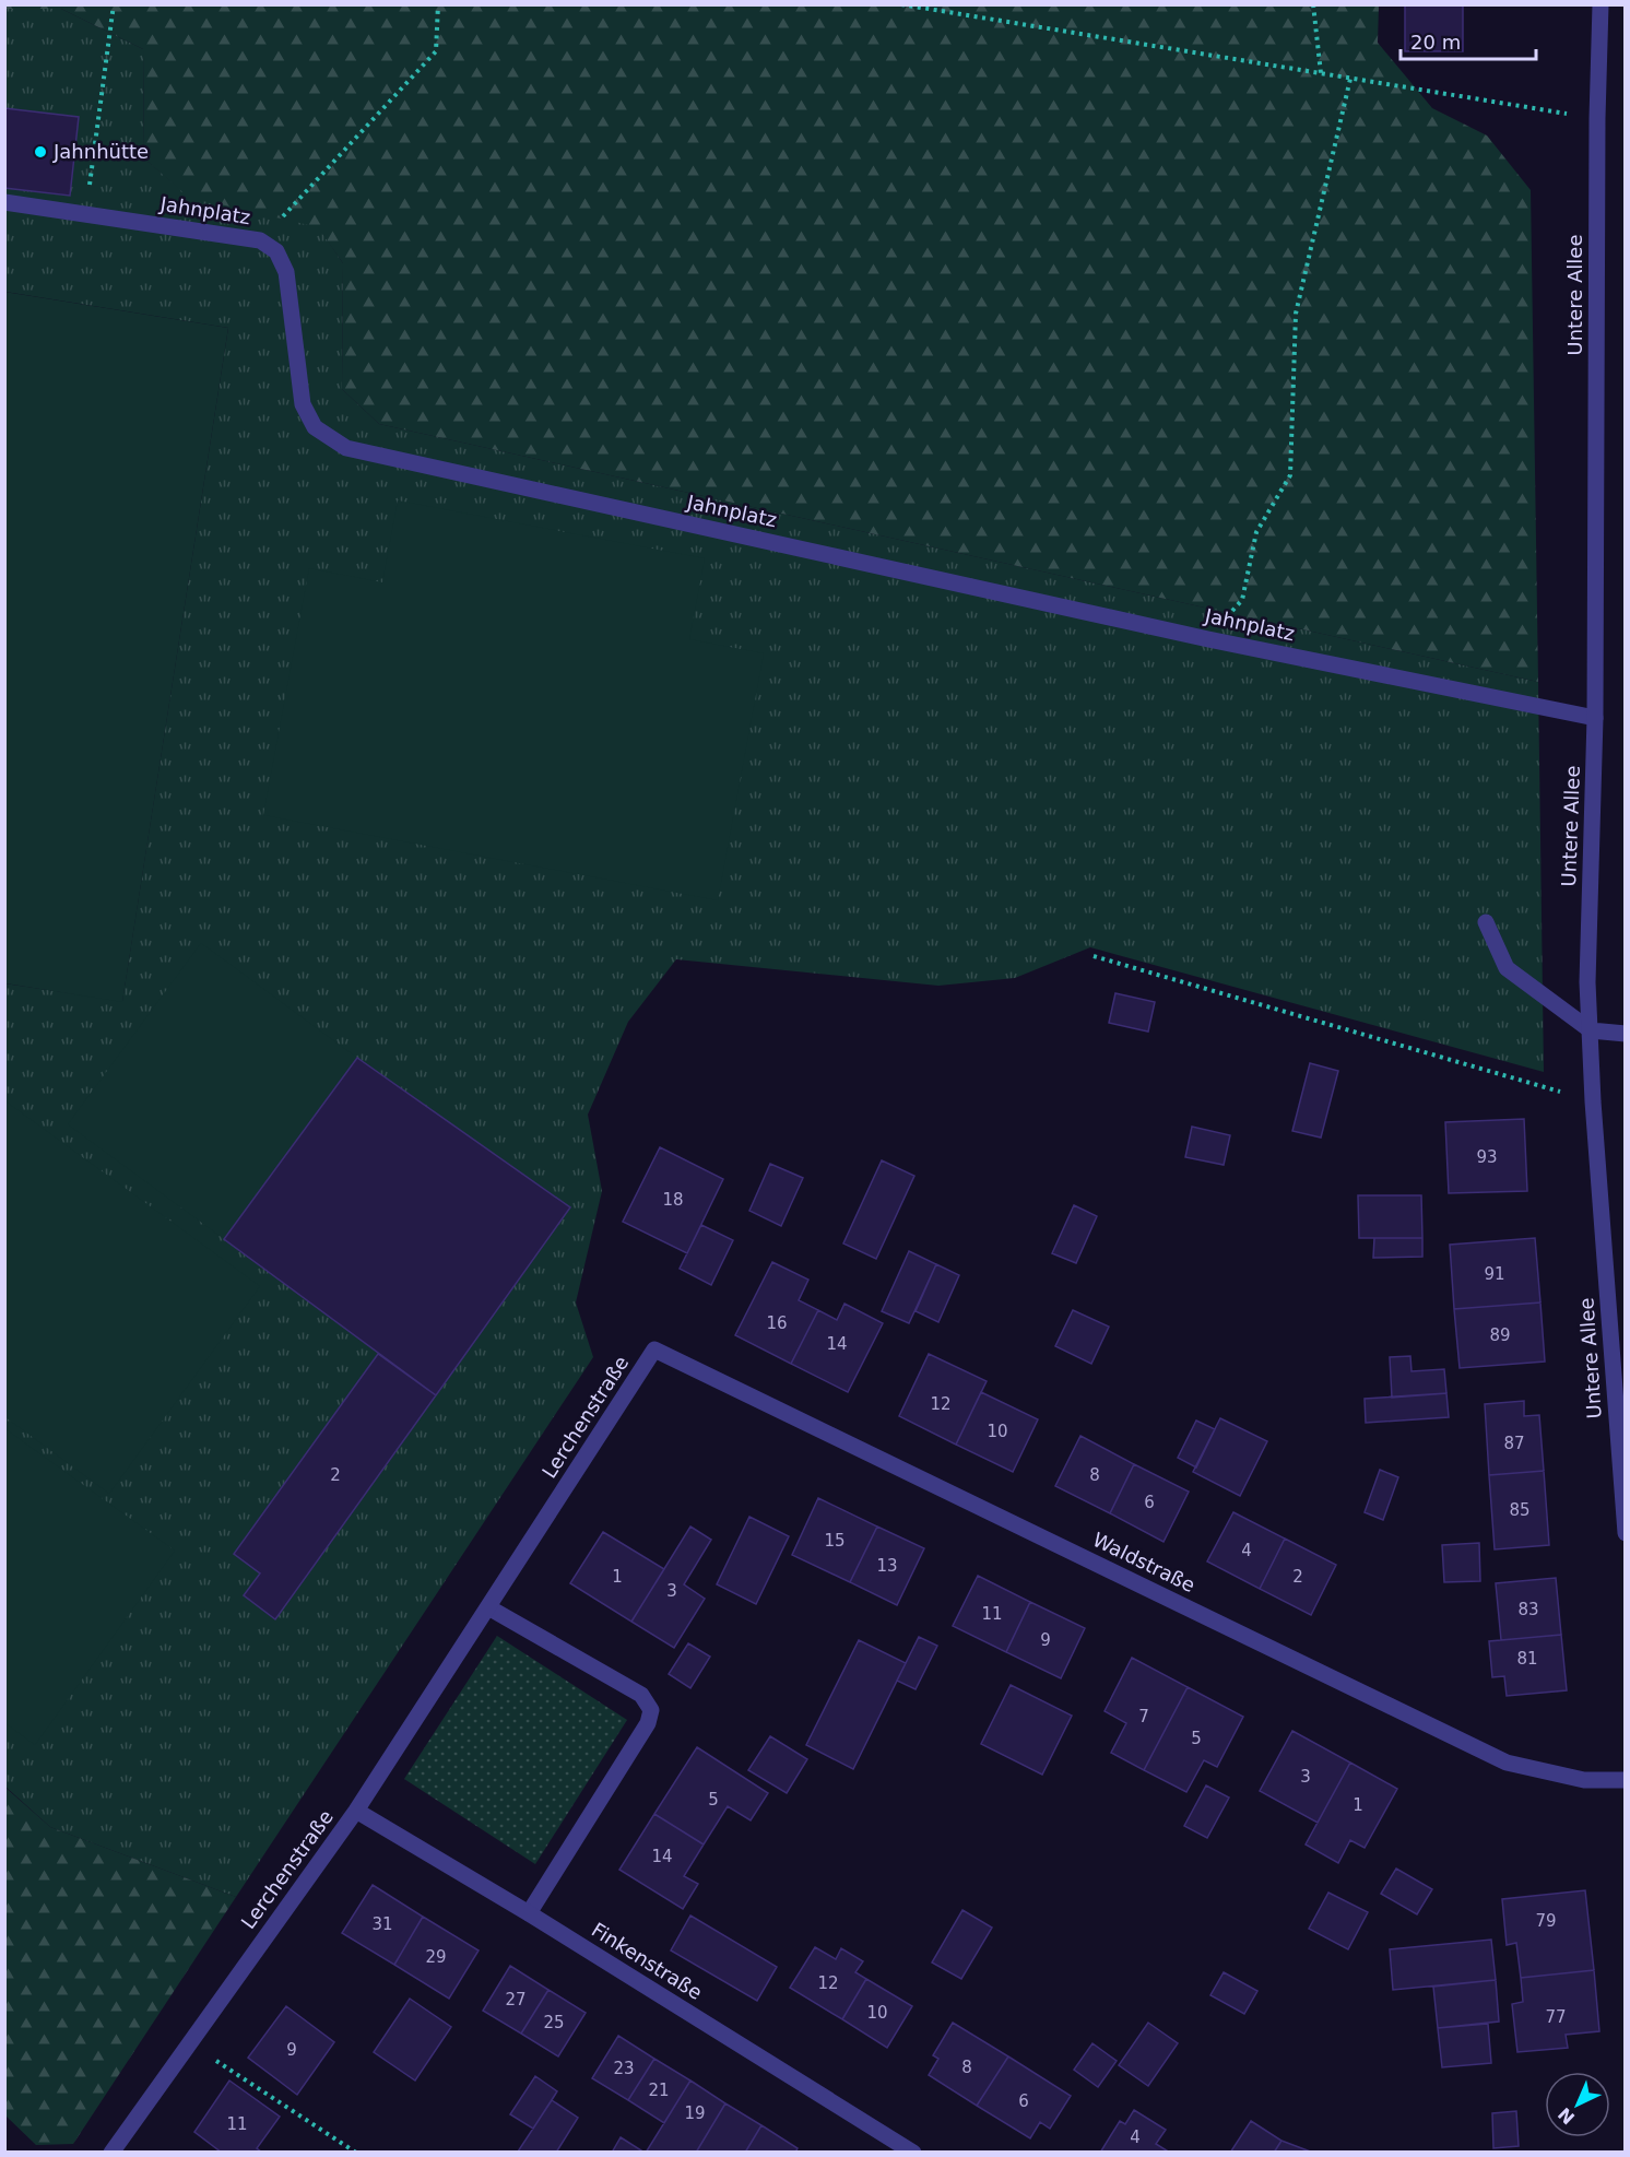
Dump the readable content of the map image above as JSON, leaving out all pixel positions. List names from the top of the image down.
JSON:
{
  "streets": {
    "street": [
      "Jahnplatz",
      "Untere Allee",
      "Lerchenstraße",
      "Waldstraße",
      "Finkenstraße"
    ]
  },
  "crossings": [
    ["Jahnplatz", "Untere Allee"],
    ["Lerchenstraße", "Waldstraße"],
    ["Lerchenstraße", "Finkenstraße"]
  ],
  "places": ["Jahnhütte"],
  "house_numbers": [
    "93",
    "18",
    "91",
    "16",
    "89",
    "14",
    "12",
    "10",
    "87",
    "2",
    "8",
    "6",
    "85",
    "15",
    "4",
    "13",
    "1",
    "2",
    "3",
    "83",
    "11",
    "9",
    "81",
    "7",
    "5",
    "3",
    "5",
    "1",
    "14",
    "79",
    "31",
    "29",
    "12",
    "27",
    "10",
    "77",
    "25",
    "9",
    "8",
    "23",
    "21",
    "6",
    "19",
    "11",
    "4"
  ],
  "scale_bar": "20 m",
  "north": "bottom left"
}
